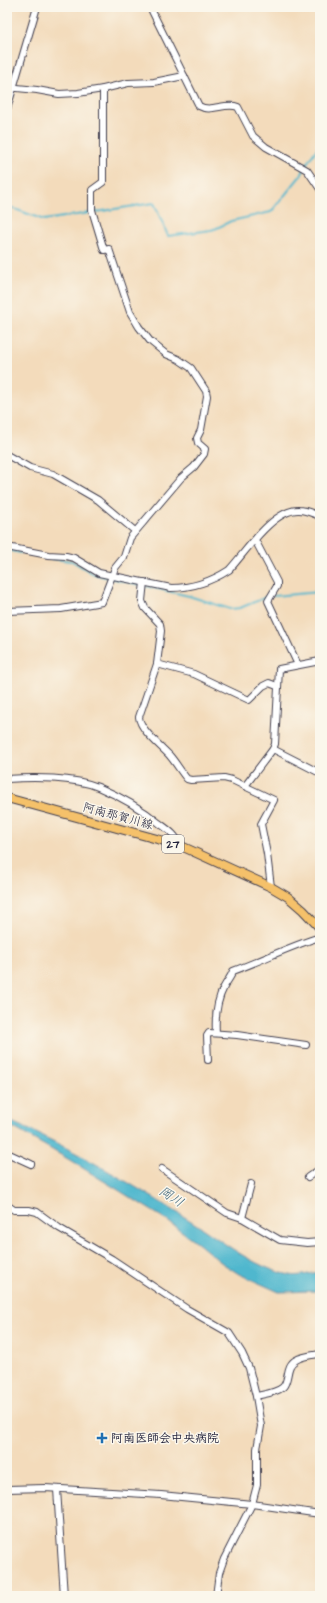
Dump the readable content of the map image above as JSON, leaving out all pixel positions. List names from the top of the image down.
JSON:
{
  "streets": {
    "main road": ["阿南那賀川線", "27"]
  },
  "water": ["岡川"],
  "places": {
    "health": ["阿南医師会中央病院"]
  }
}
